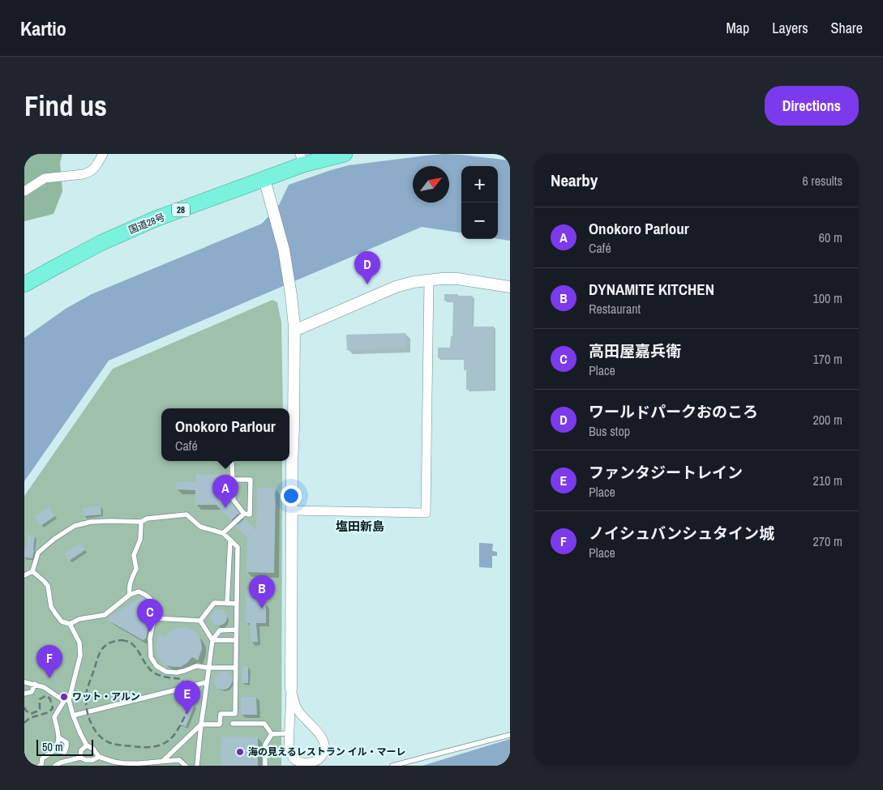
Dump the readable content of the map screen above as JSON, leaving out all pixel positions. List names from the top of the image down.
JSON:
{
  "streets": {
    "highway": ["28", "国道28号"]
  },
  "districts": ["塩田新島"],
  "places": ["ワット・アルン", "海の見えるレストラン イル・マーレ"],
  "scale_bar": "50 m",
  "north": "top right",
  "page": {
    "header": "Kartio",
    "nav": ["Map", "Layers", "Share"],
    "buttons": "Directions",
    "title": "Find us",
    "heading": ["Nearby", "6 results"],
    "map_buttons": ["+", "−"],
    "list": [
      {
        "mark": "A",
        "name": "Onokoro Parlour",
        "note": "Café",
        "value": "60 m"
      },
      {
        "mark": "B",
        "name": "DYNAMITE KITCHEN",
        "note": "Restaurant",
        "value": "100 m"
      },
      {
        "mark": "C",
        "name": "高田屋嘉兵衛",
        "note": "Place",
        "value": "170 m"
      },
      {
        "mark": "D",
        "name": "ワールドパークおのころ",
        "note": "Bus stop",
        "value": "200 m"
      },
      {
        "mark": "E",
        "name": "ファンタジートレイン",
        "note": "Place",
        "value": "210 m"
      },
      {
        "mark": "F",
        "name": "ノイシュバンシュタイン城",
        "note": "Place",
        "value": "270 m"
      }
    ],
    "pins": [
      "D",
      "A",
      "B",
      "C",
      "F",
      "E"
    ],
    "popup": ["Onokoro Parlour", "Café"],
    "scale": "50 m"
  }
}
